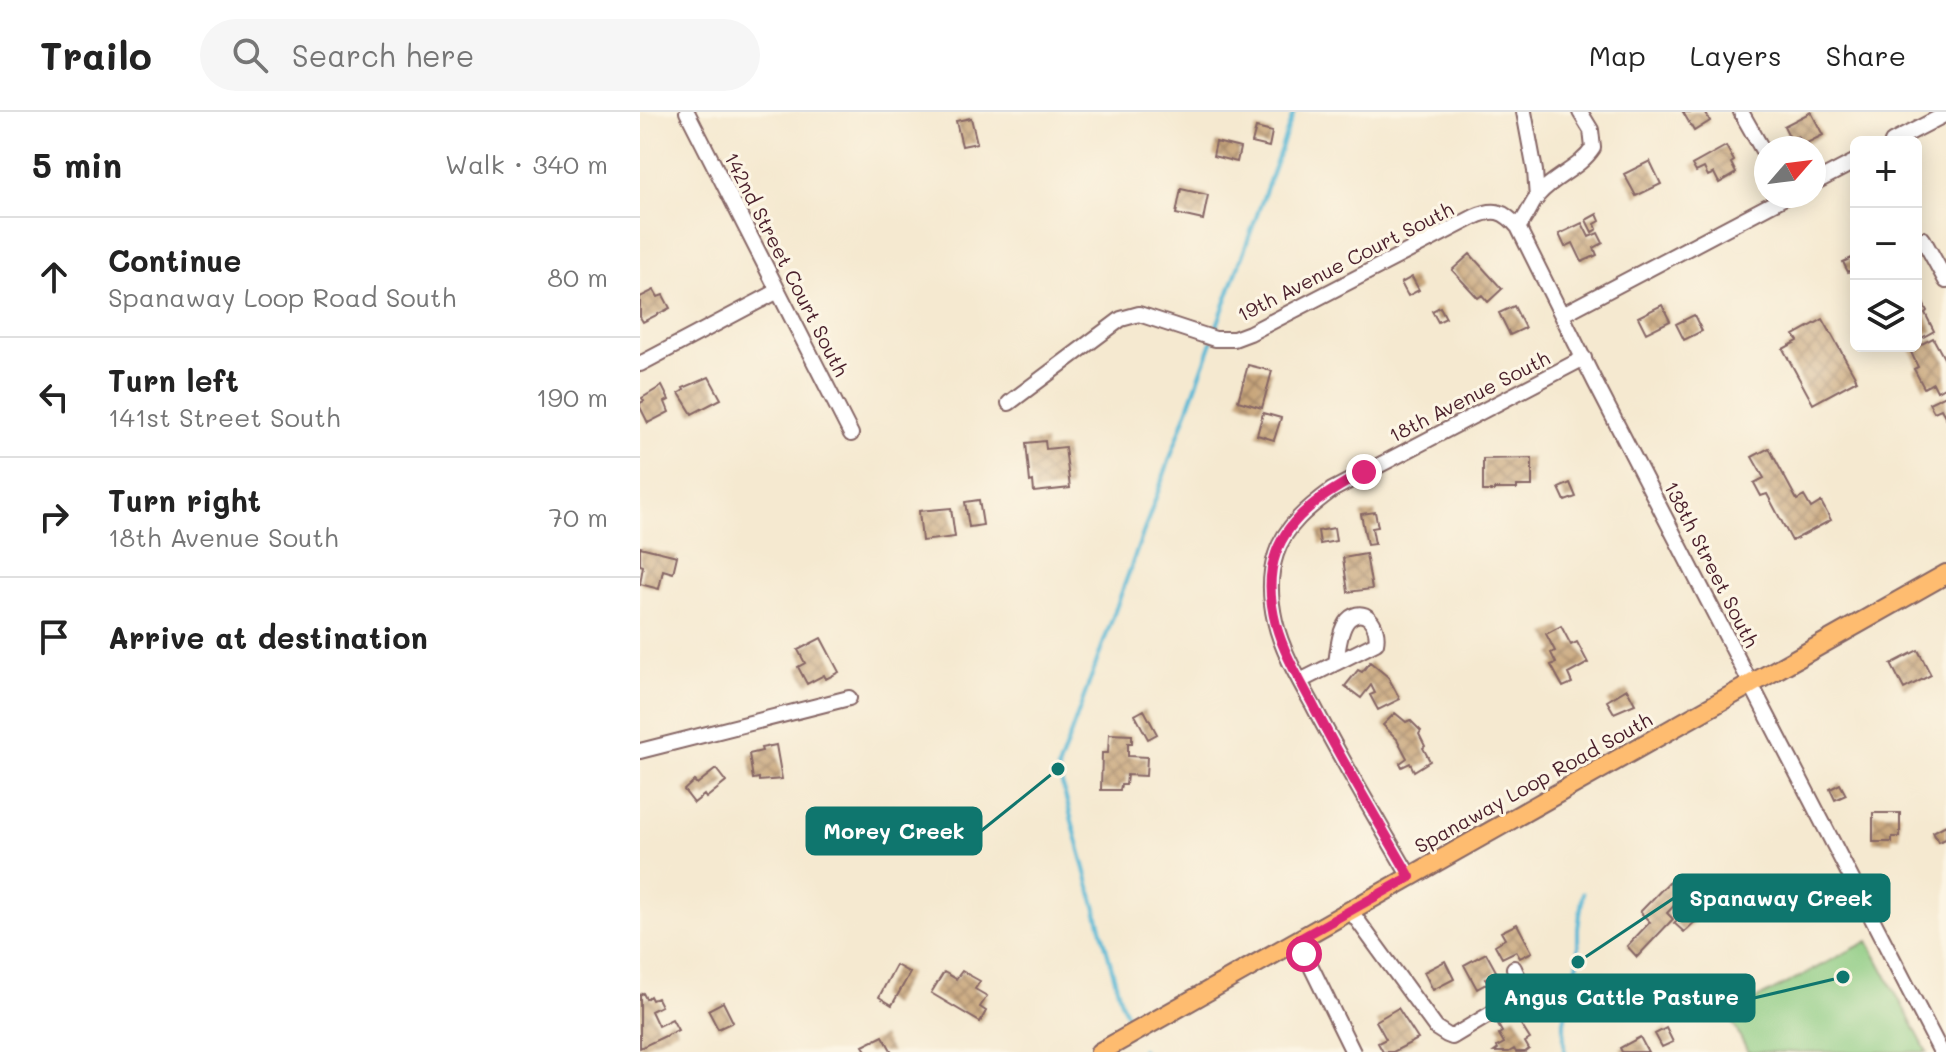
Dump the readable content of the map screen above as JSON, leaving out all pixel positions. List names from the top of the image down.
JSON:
{
  "streets": {
    "main road": ["Spanaway Loop Road South"],
    "street": [
      "19th Avenue Court South",
      "142nd Street Court South",
      "18th Avenue South",
      "138th Street South"
    ]
  },
  "crossings": [
    ["19th Avenue Court South", "138th Street South"],
    ["18th Avenue South", "138th Street South"],
    ["138th Street South", "Spanaway Loop Road South"]
  ],
  "places": ["Morey Creek", "Spanaway Creek", "Angus Cattle Pasture"],
  "north": "top right",
  "page": {
    "header": "Trailo",
    "search": "Search here",
    "nav": ["Map", "Layers", "Share"],
    "heading": ["5 min", "Walk · 340 m"],
    "map_buttons": ["+", "−"],
    "list": [
      ["Continue", "Spanaway Loop Road South", "80 m"],
      ["Turn left", "141st Street South", "190 m"],
      ["Turn right", "18th Avenue South", "70 m"],
      "Arrive at destination"
    ]
  }
}
